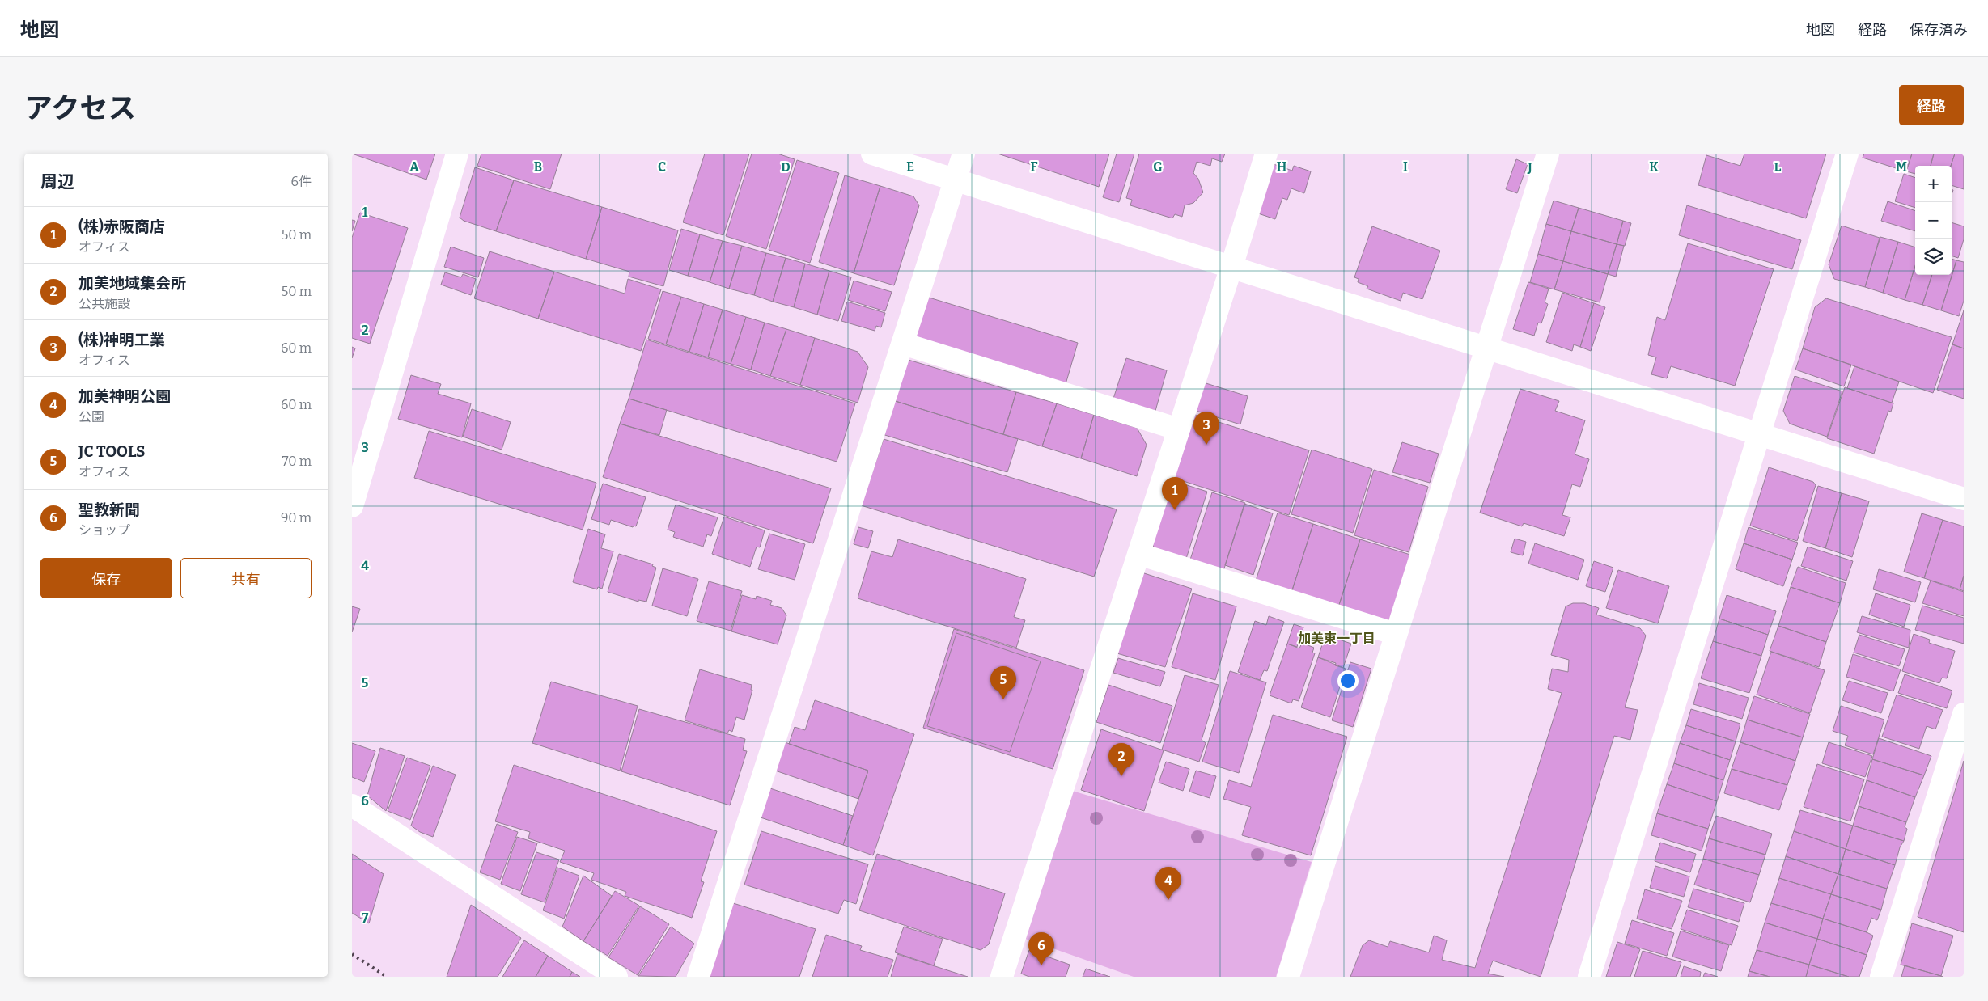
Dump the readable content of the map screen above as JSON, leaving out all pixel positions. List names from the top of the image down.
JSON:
{
  "districts": ["加美東一丁目"],
  "page": {
    "header": "地図",
    "nav": ["地図", "経路", "保存済み"],
    "title": "アクセス",
    "buttons": [
      "経路",
      ["保存", "共有"]
    ],
    "heading": ["周辺", "6件"],
    "map_buttons": ["+", "−"],
    "list": [
      {
        "mark": "1",
        "name": "(株)赤阪商店",
        "note": "オフィス",
        "value": "50 m"
      },
      {
        "mark": "2",
        "name": "加美地域集会所",
        "note": "公共施設",
        "value": "50 m"
      },
      {
        "mark": "3",
        "name": "(株)神明工業",
        "note": "オフィス",
        "value": "60 m"
      },
      {
        "mark": "4",
        "name": "加美神明公園",
        "note": "公園",
        "value": "60 m"
      },
      {
        "mark": "5",
        "name": "JC TOOLS",
        "note": "オフィス",
        "value": "70 m"
      },
      {
        "mark": "6",
        "name": "聖教新聞",
        "note": "ショップ",
        "value": "90 m"
      }
    ],
    "pins": [
      "3",
      "1",
      "5",
      "2",
      "4",
      "6"
    ]
  },
  "grid": {
    "columns": [
      "A",
      "B",
      "C",
      "D",
      "E",
      "F",
      "G",
      "H",
      "I",
      "J",
      "K",
      "L",
      "M"
    ],
    "rows": [
      "1",
      "2",
      "3",
      "4",
      "5",
      "6",
      "7"
    ]
  }
}
